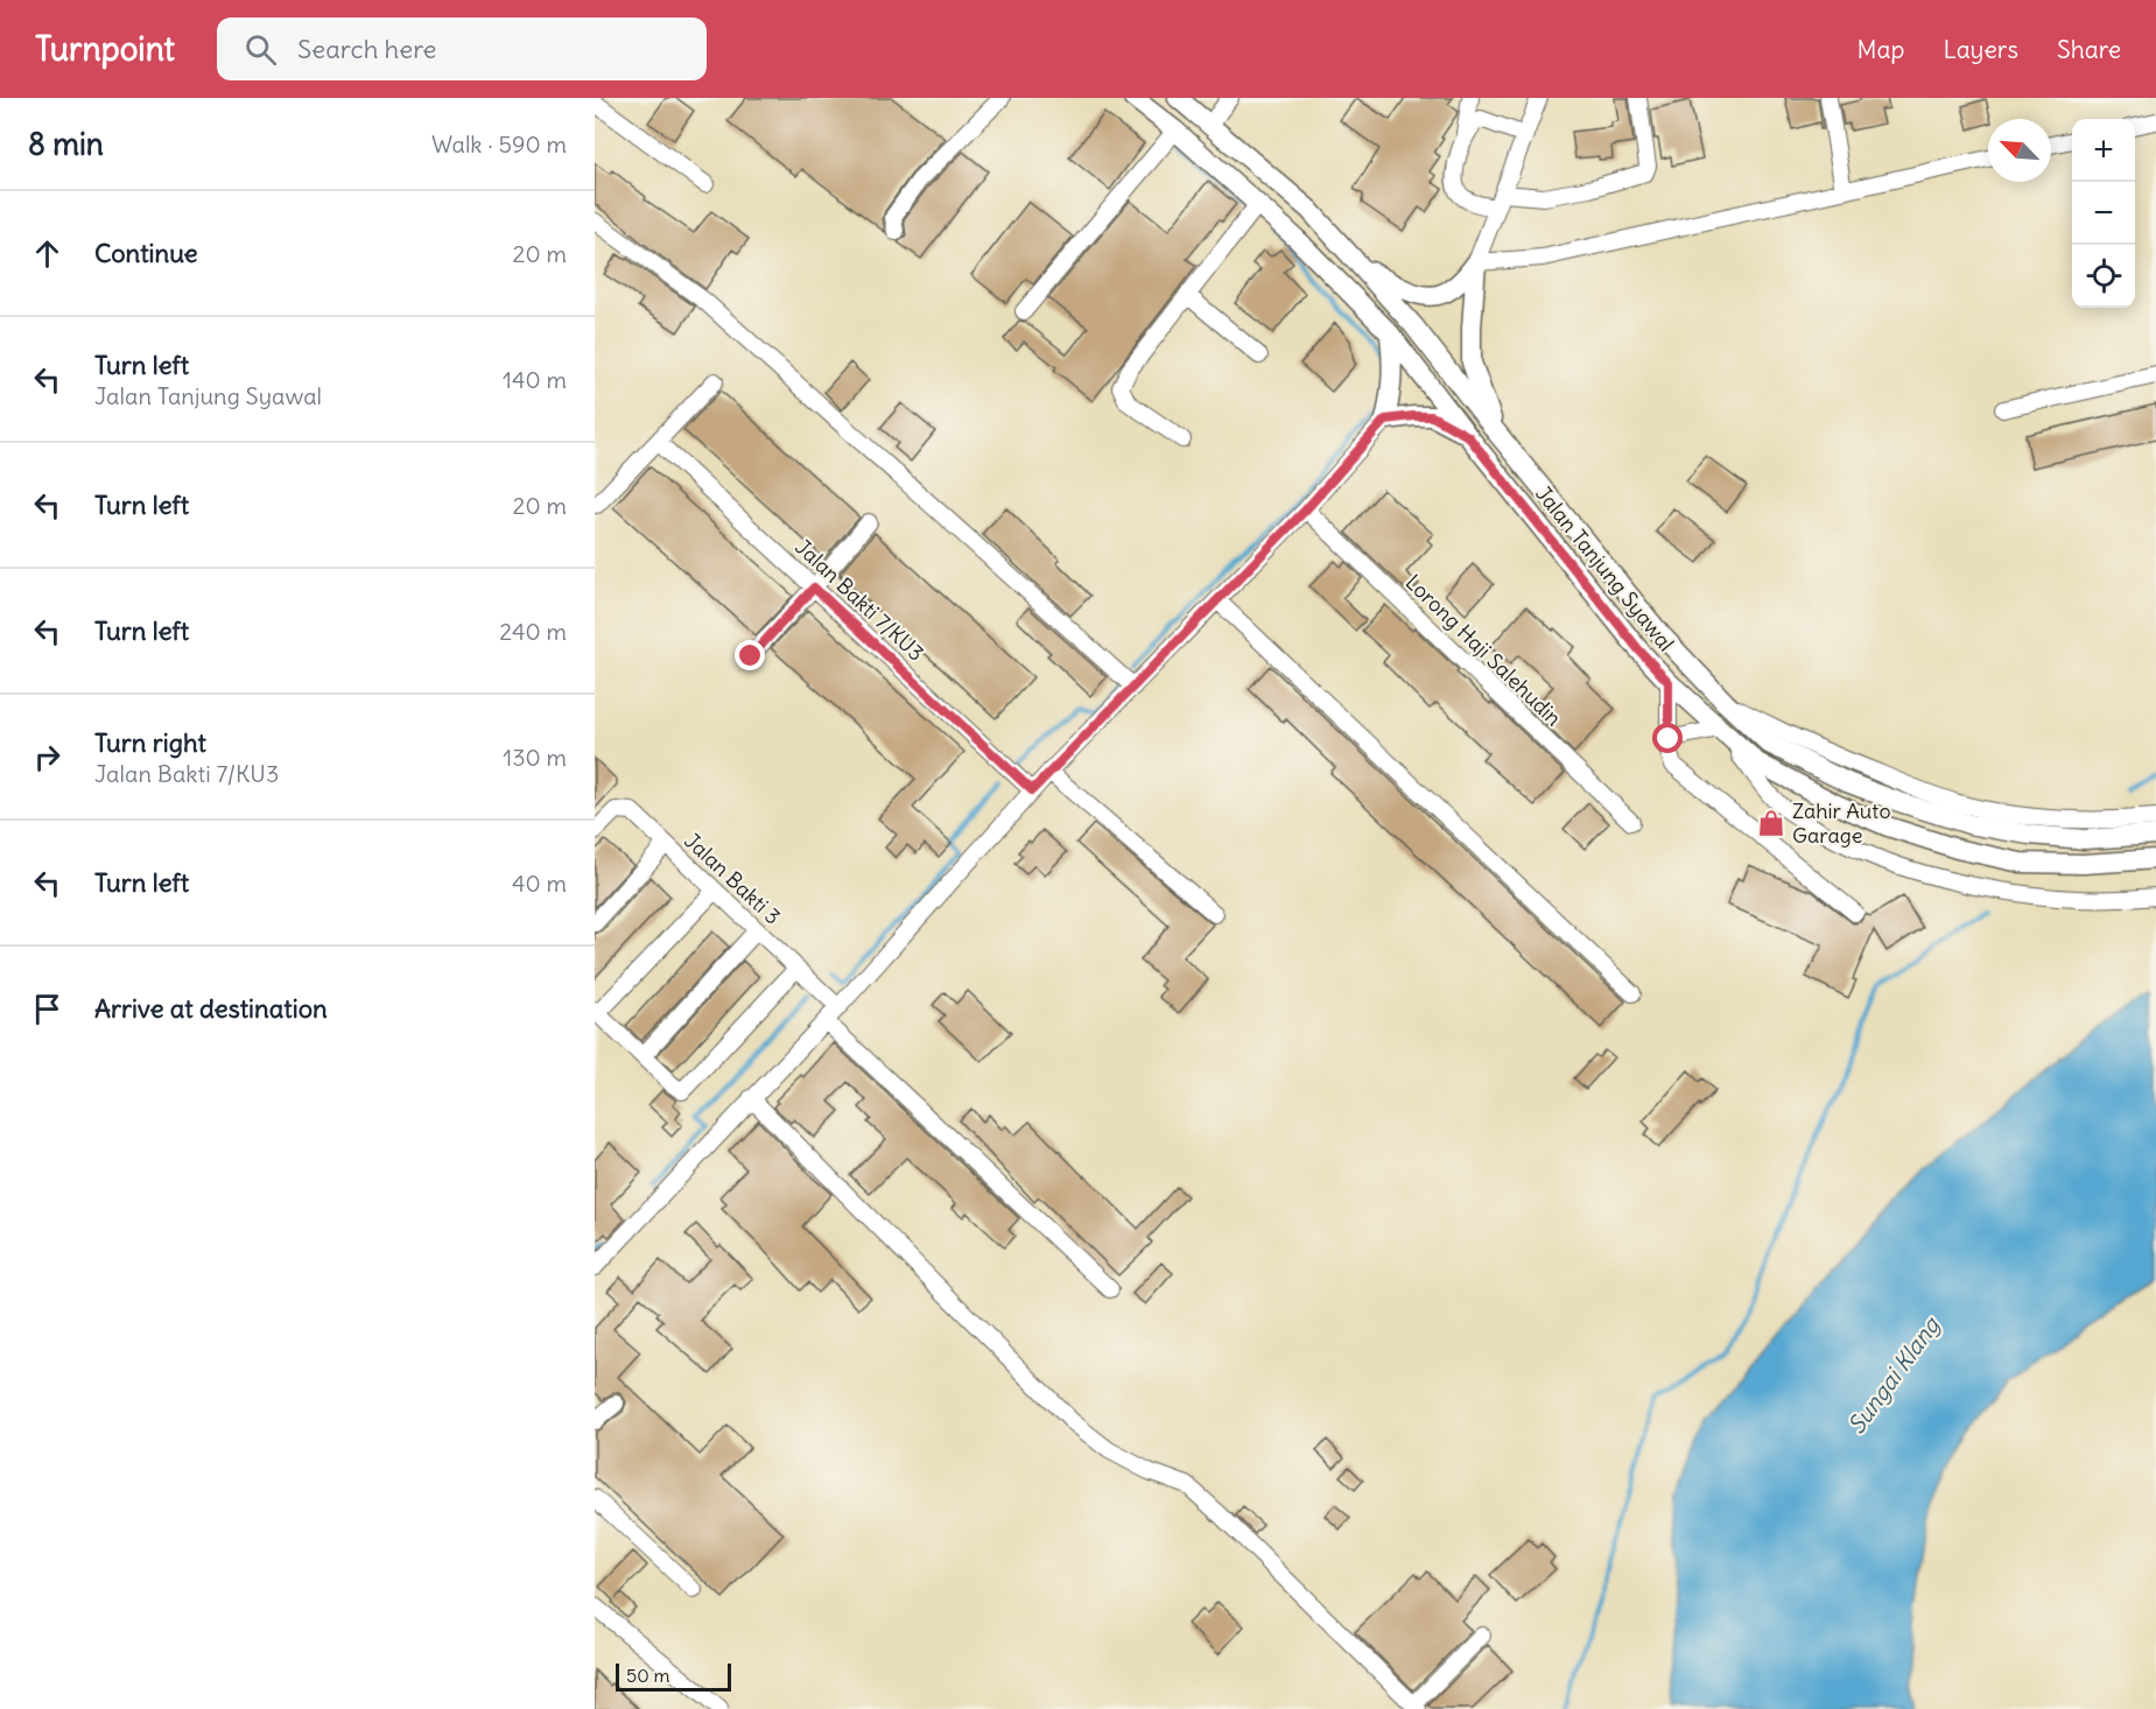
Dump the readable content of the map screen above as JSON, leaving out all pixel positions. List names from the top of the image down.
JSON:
{
  "streets": {
    "main road": ["Jalan Tanjung Syawal"],
    "street": ["Jalan Bakti 7/KU3", "Lorong Haji Salehudin", "Jalan Bakti 3"]
  },
  "water": ["Sungai Klang"],
  "places": {
    "shop": ["Zahir Auto Garage"]
  },
  "scale_bar": "50 m",
  "north": "top left",
  "page": {
    "header": "Turnpoint",
    "search": "Search here",
    "nav": ["Map", "Layers", "Share"],
    "heading": ["8 min", "Walk · 590 m"],
    "map_buttons": ["+", "−"],
    "list": [
      ["Continue", "20 m"],
      ["Turn left", "Jalan Tanjung Syawal", "140 m"],
      ["Turn left", "20 m"],
      ["Turn left", "240 m"],
      ["Turn right", "Jalan Bakti 7/KU3", "130 m"],
      ["Turn left", "40 m"],
      "Arrive at destination"
    ],
    "scale": "50 m"
  }
}
